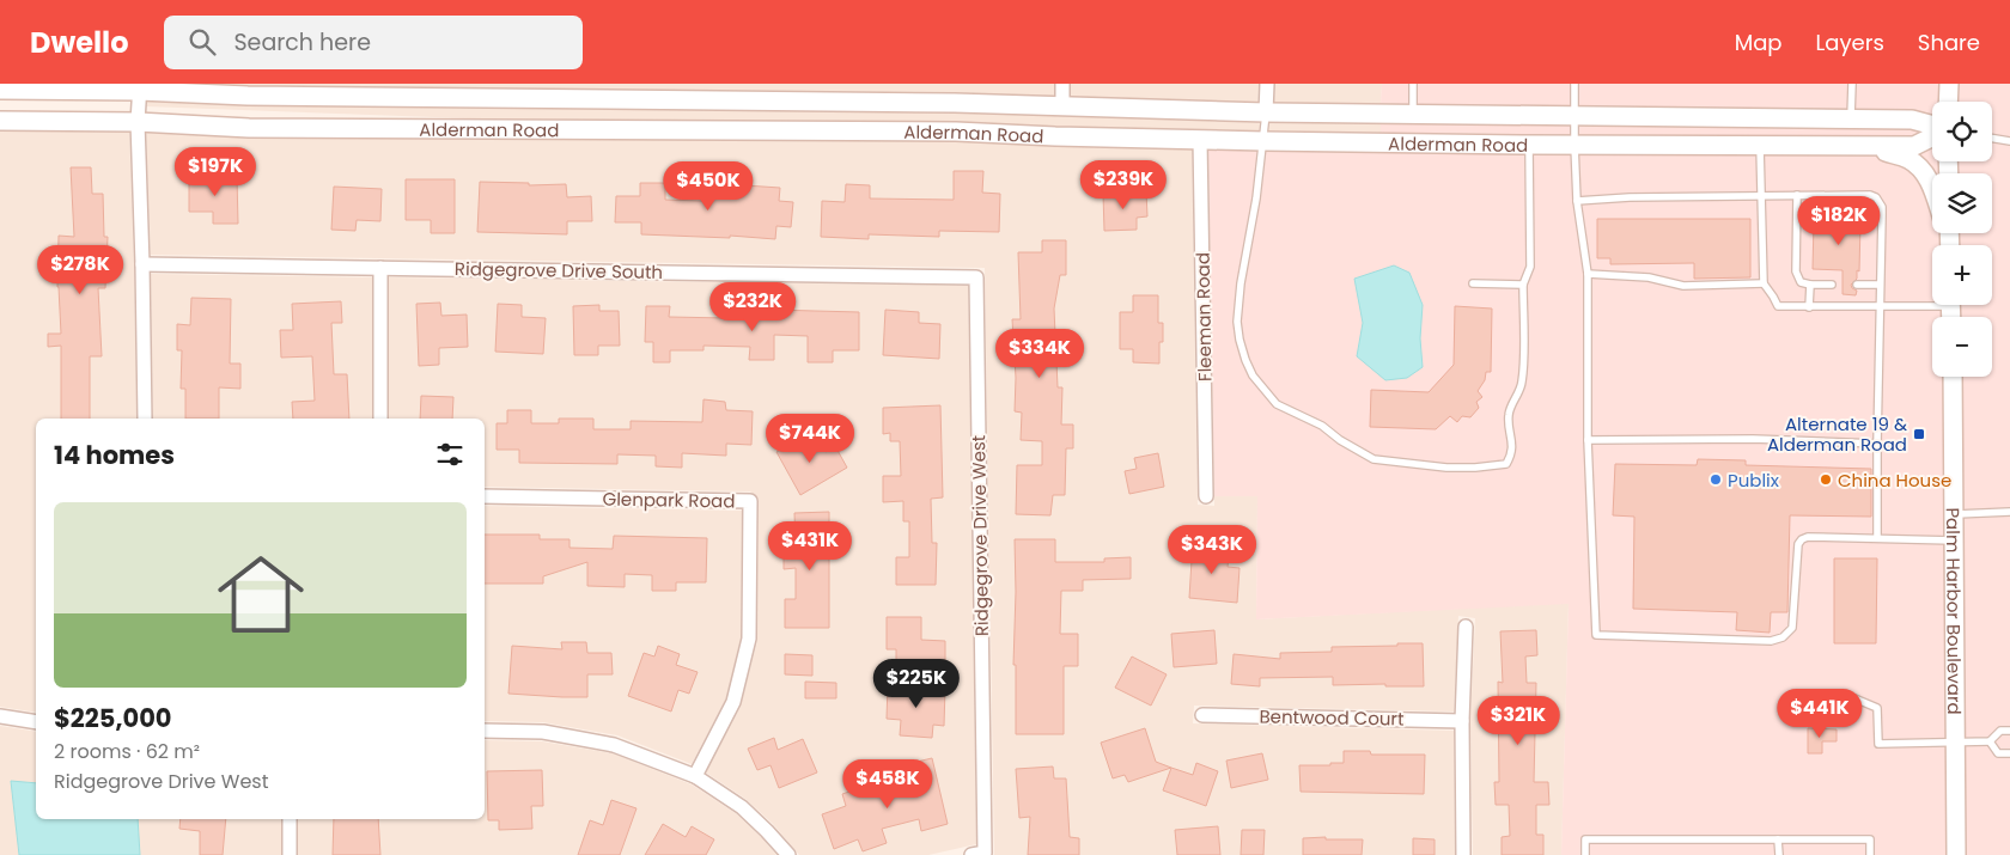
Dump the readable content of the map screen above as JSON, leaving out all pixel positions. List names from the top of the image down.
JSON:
{
  "streets": {
    "main road": ["Alderman Road", "Palm Harbor Boulevard"],
    "street": [
      "Ridgegrove Drive South",
      "Fleeman Road",
      "Glenpark Road",
      "Ridgegrove Drive West",
      "Bentwood Court"
    ]
  },
  "crossings": [
    ["Alderman Road", "Fleeman Road"],
    ["Ridgegrove Drive South", "Ridgegrove Drive West"]
  ],
  "places": {
    "transit": ["Alternate 19 & Alderman Road"],
    "other": ["Publix", "China House"]
  },
  "page": {
    "header": "Dwello",
    "search": "Search here",
    "nav": ["Map", "Layers", "Share"],
    "map_buttons": ["+", "−"],
    "price": [
      "$197K",
      "$239K",
      "$450K",
      "$182K",
      "$278K",
      "$232K",
      "$334K",
      "$744K",
      "$431K",
      "$343K",
      "$225K",
      "$441K",
      "$321K",
      "$458K"
    ],
    "heading": "14 homes",
    "list": [
      {
        "name": "$225,000",
        "note": "2 rooms · 62 m² · Ridgegrove Drive West"
      }
    ]
  }
}
